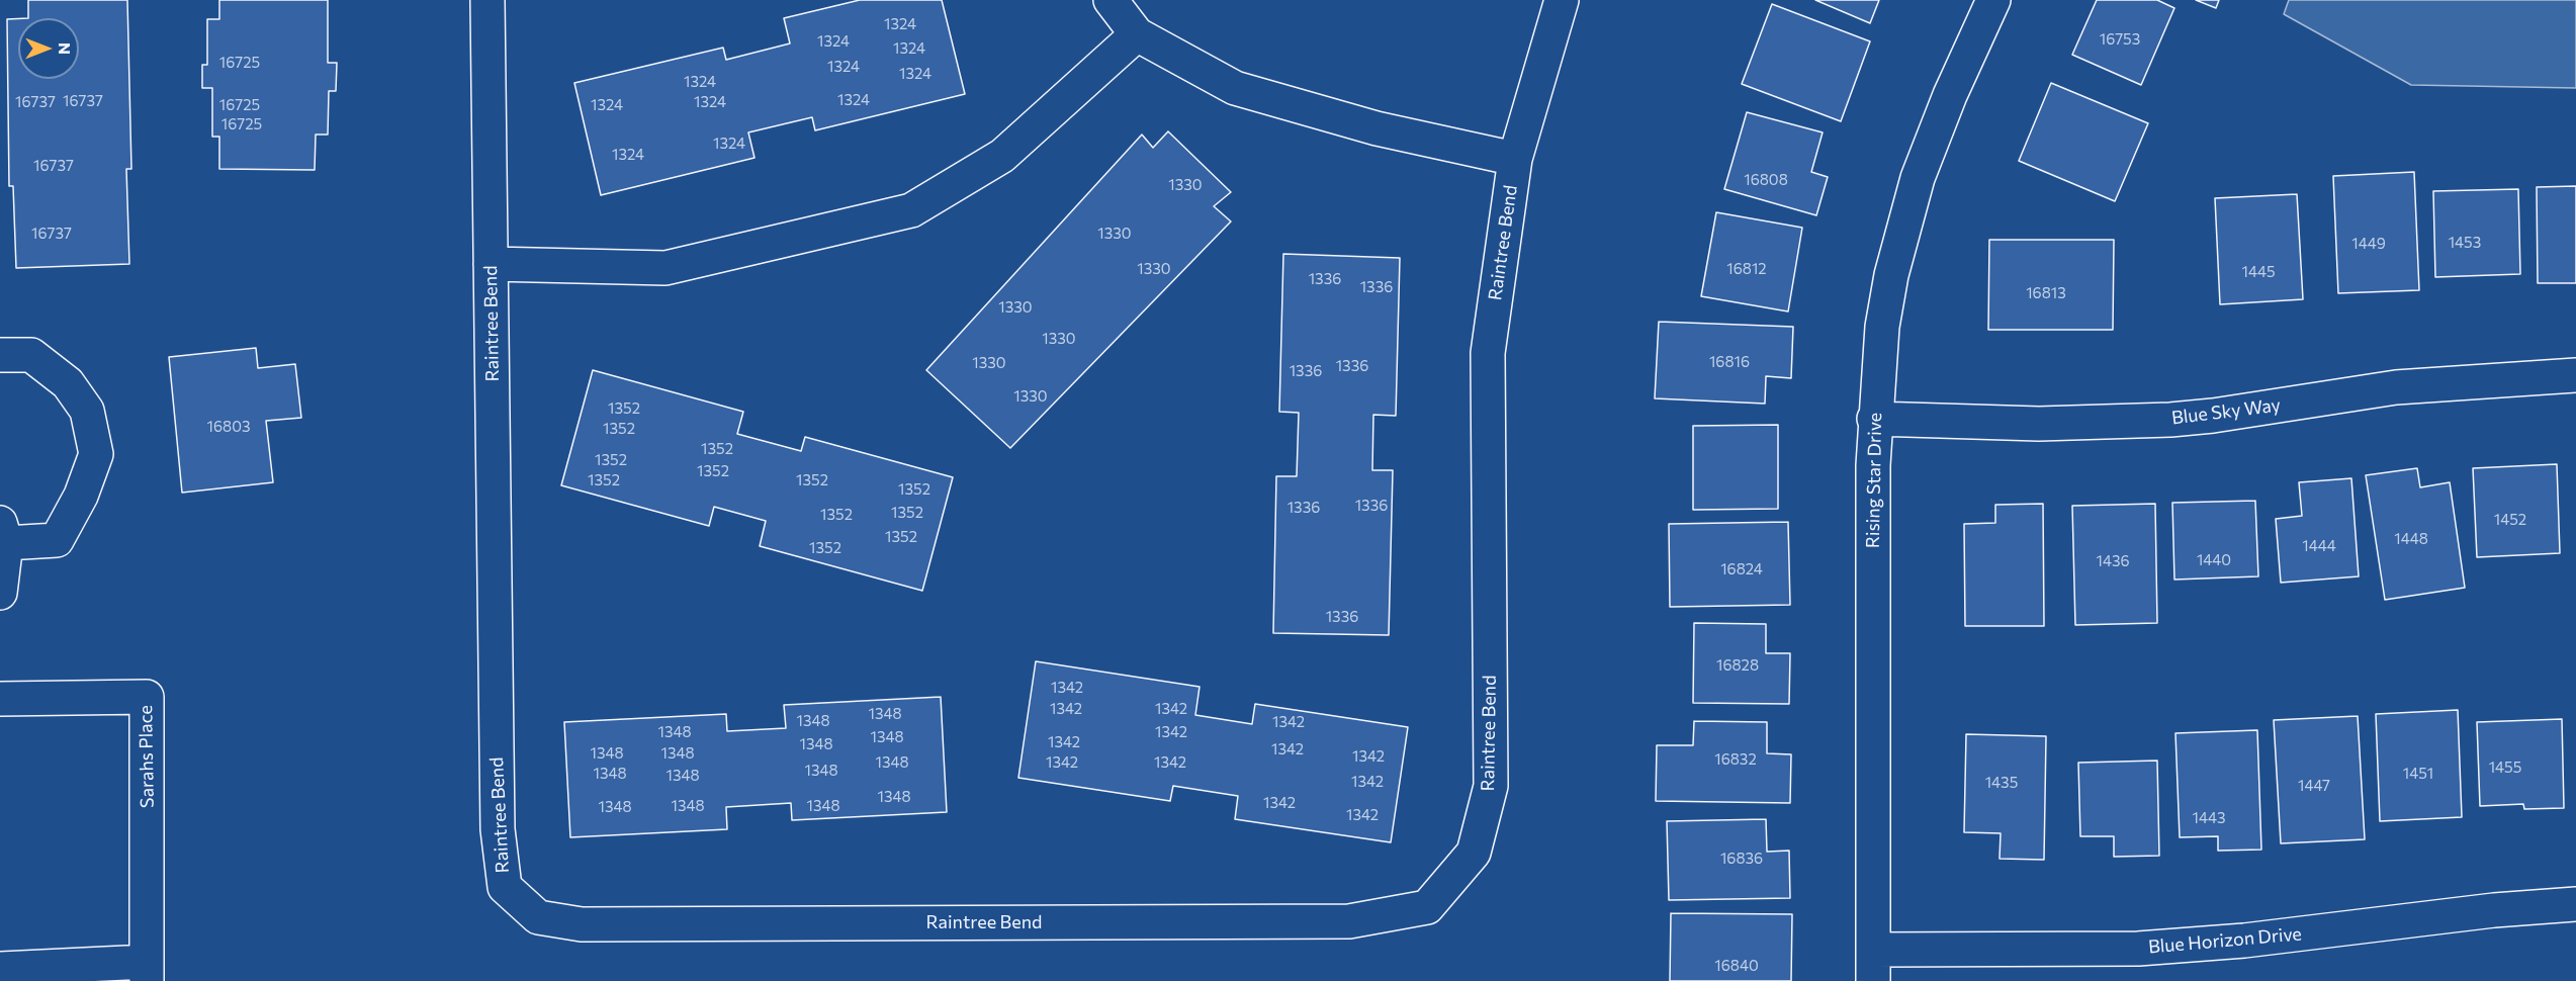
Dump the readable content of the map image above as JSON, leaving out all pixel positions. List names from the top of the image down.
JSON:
{
  "streets": {
    "street": [
      "Raintree Bend",
      "Blue Sky Way",
      "Rising Star Drive",
      "Sarahs Place",
      "Blue Horizon Drive"
    ]
  },
  "crossings": [
    ["Blue Sky Way", "Rising Star Drive"],
    ["Rising Star Drive", "Blue Horizon Drive"]
  ],
  "house_numbers": [
    "1324",
    "16753",
    "1324",
    "1324",
    "16725",
    "1324",
    "1324",
    "1324",
    "1324",
    "16737",
    "16737",
    "1324",
    "16725",
    "1324",
    "16725",
    "1324",
    "1324",
    "16737",
    "16808",
    "1330",
    "16737",
    "1330",
    "1453",
    "1449",
    "1330",
    "16812",
    "1445",
    "1336",
    "1336",
    "16813",
    "1330",
    "1330",
    "16816",
    "1330",
    "1336",
    "1336",
    "1330",
    "1352",
    "16803",
    "1352",
    "1352",
    "1352",
    "1352",
    "1352",
    "1352",
    "1352",
    "1336",
    "1336",
    "1352",
    "1352",
    "1452",
    "1352",
    "1448",
    "1444",
    "1352",
    "1440",
    "1436",
    "16824",
    "1336",
    "16828",
    "1342",
    "1342",
    "1342",
    "1348",
    "1348",
    "1342",
    "1348",
    "1342",
    "1348",
    "1342",
    "1348",
    "1342",
    "1348",
    "1348",
    "1342",
    "16832",
    "1348",
    "1342",
    "1342",
    "1455",
    "1348",
    "1348",
    "1451",
    "1348",
    "1342",
    "1435",
    "1447",
    "1348",
    "1342",
    "1348",
    "1348",
    "1348",
    "1342",
    "1443",
    "16836",
    "16840"
  ],
  "north": "right"
}
